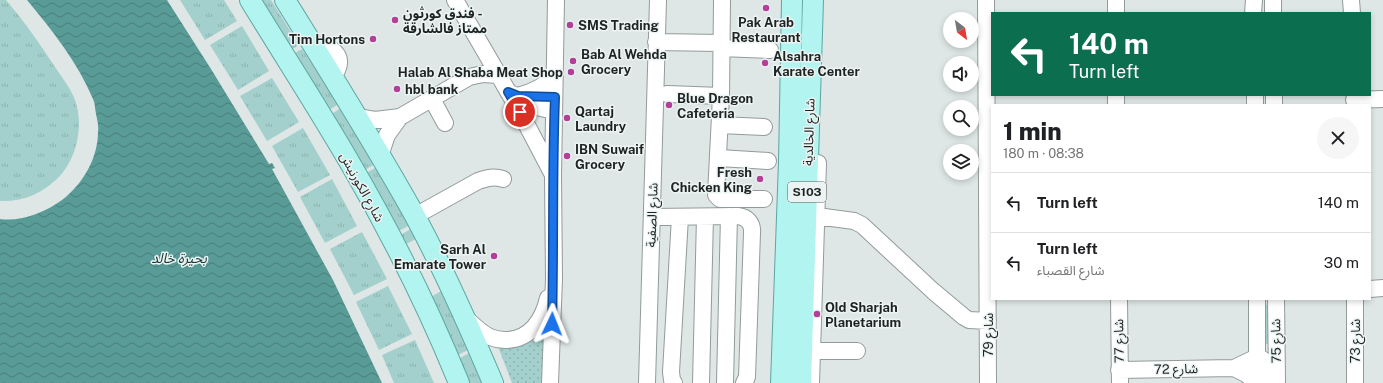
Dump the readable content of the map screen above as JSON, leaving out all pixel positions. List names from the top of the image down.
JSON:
{
  "streets": {
    "main road": ["شارع الخالدية", "شارع الكورنيش", "S103"],
    "street": [
      "شارع الصفية",
      "شارع 79",
      "شارع 77",
      "شارع 75",
      "شارع 73",
      "شارع 72"
    ]
  },
  "crossings": [
    ["شارع 77", "شارع 72"],
    ["شارع 75", "شارع 72"]
  ],
  "water": ["بحيرة خالد"],
  "places": [
    "Pak Arab Restaurant",
    "فندق كورثون - ممتاز فالشارقة",
    "SMS Trading",
    "Tim Hortons",
    "Bab Al Wehda Grocery",
    "Alsahra Karate Center",
    "Halab Al Shaba Meat Shop",
    "hbl bank",
    "Blue Dragon Cafeteria",
    "Qartaj Laundry",
    "IBN Suwaif Grocery",
    "Fresh Chicken King",
    "Sarh Al Emarate Tower",
    "Old Sharjah Planetarium"
  ],
  "north": "bottom right",
  "page": {
    "turn": ["140 m", "Turn left"],
    "heading": ["1 min", "180 m · 08:38"],
    "list": [
      {
        "name": "Turn left",
        "value": "140 m"
      },
      {
        "name": "Turn left",
        "note": "شارع القصباء",
        "value": "30 m"
      }
    ]
  }
}
